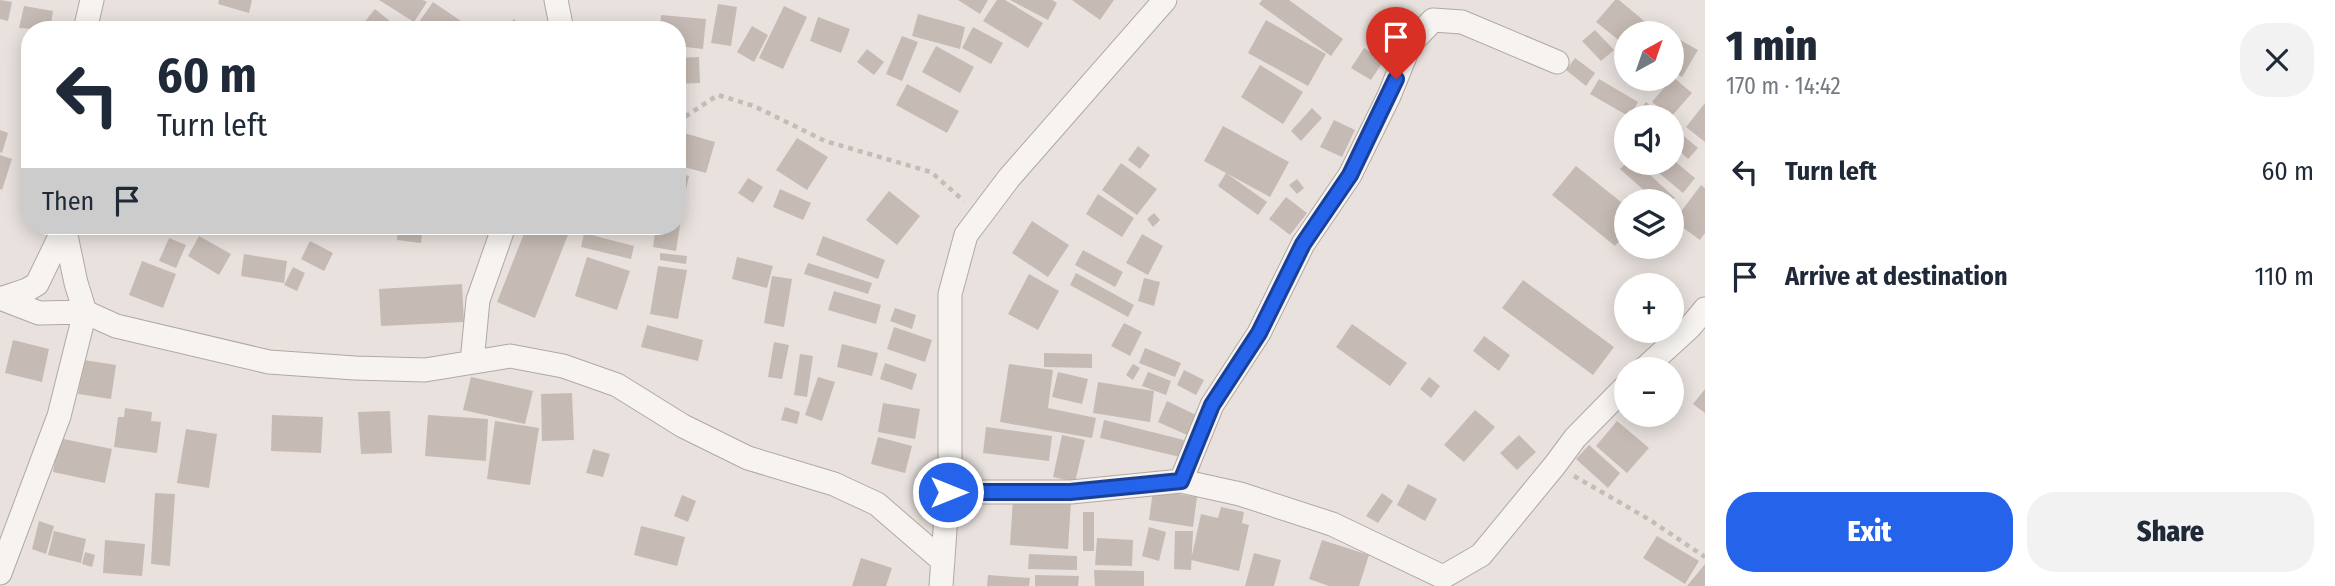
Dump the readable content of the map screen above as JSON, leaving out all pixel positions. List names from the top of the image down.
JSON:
{
  "north": "top right",
  "page": {
    "heading": ["1 min", "170 m · 14:42"],
    "map_buttons": ["+", "−"],
    "turn": ["60 m", "Turn left"],
    "list": [
      {
        "name": "Turn left",
        "value": "60 m"
      },
      {
        "name": "Arrive at destination",
        "value": "110 m"
      }
    ],
    "then": "Then",
    "buttons": ["Exit", "Share"]
  }
}
